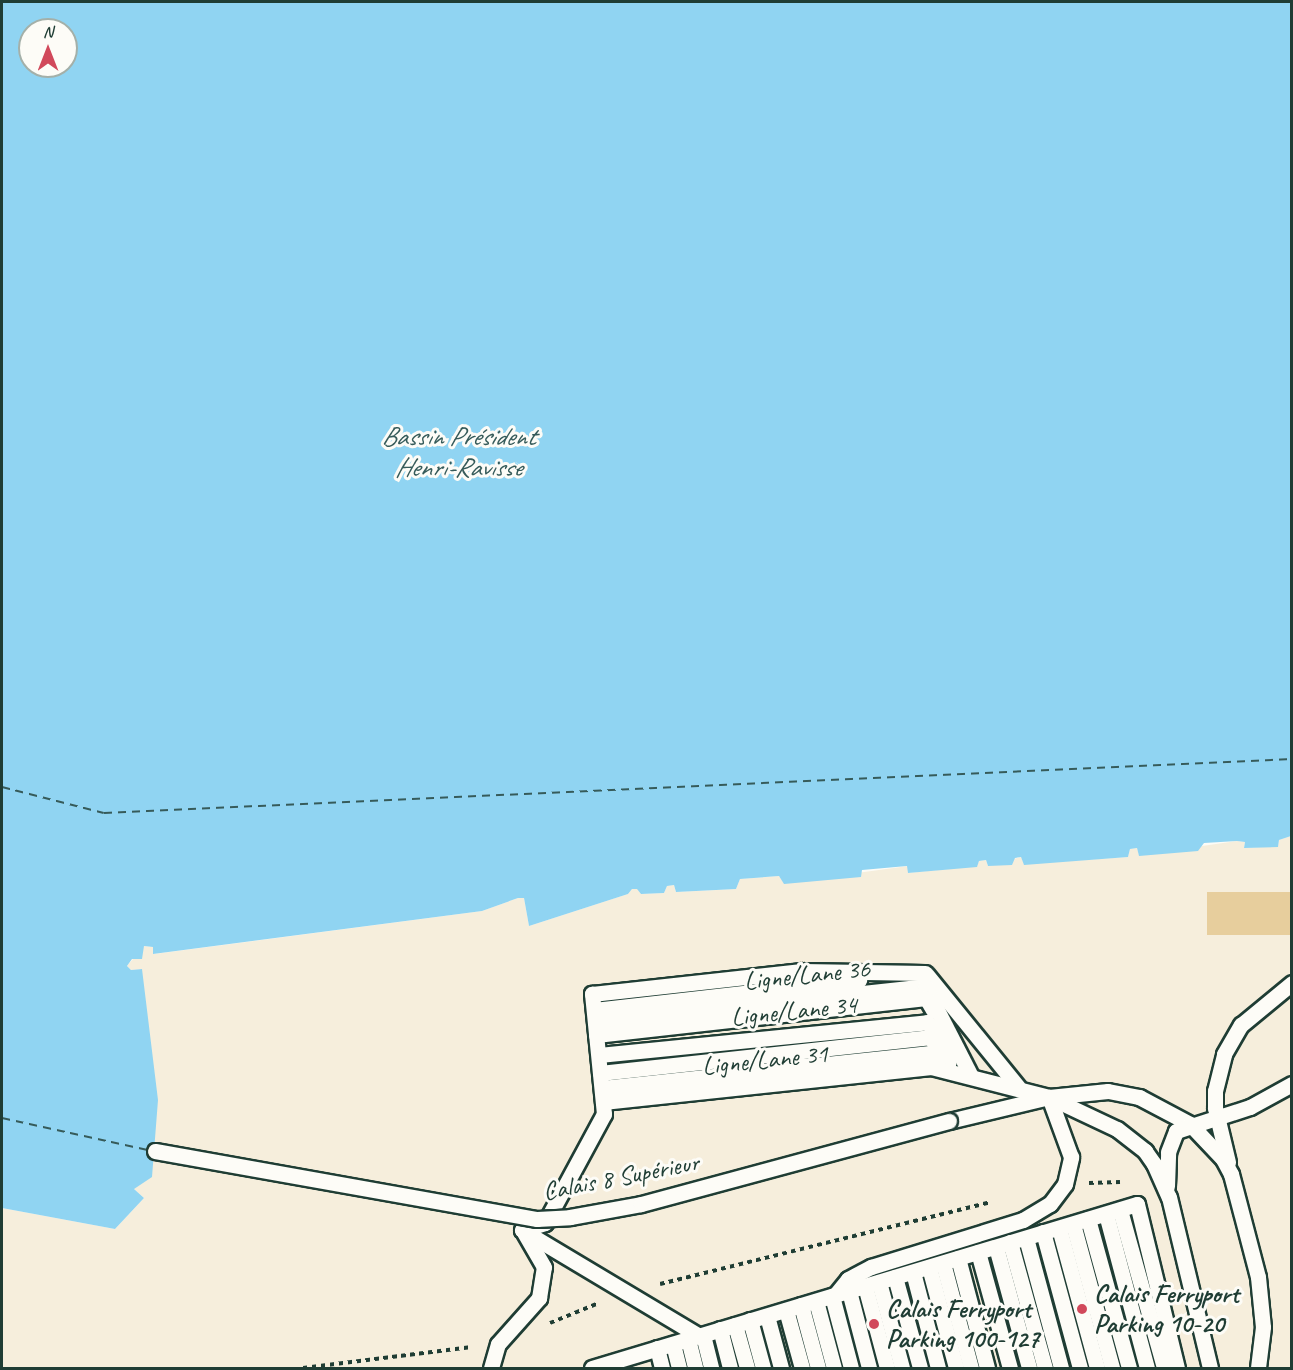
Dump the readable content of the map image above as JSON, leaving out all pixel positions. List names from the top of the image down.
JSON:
{
  "streets": {
    "lane": [
      "Ligne/Lane 36",
      "Ligne/Lane 34",
      "Ligne/Lane 31",
      "Calais 8 Supérieur"
    ]
  },
  "crossings": [
    ["Ligne/Lane 36", "Ligne/Lane 34"],
    ["Ligne/Lane 36", "Ligne/Lane 31"],
    ["Ligne/Lane 34", "Ligne/Lane 31"],
    ["Ligne/Lane 31", "Calais 8 Supérieur"]
  ],
  "water": ["Bassin Président Henri-Ravisse"],
  "places": ["Calais Ferryport Parking 10-20", "Calais Ferryport Parking 100-127"],
  "north": "top"
}
